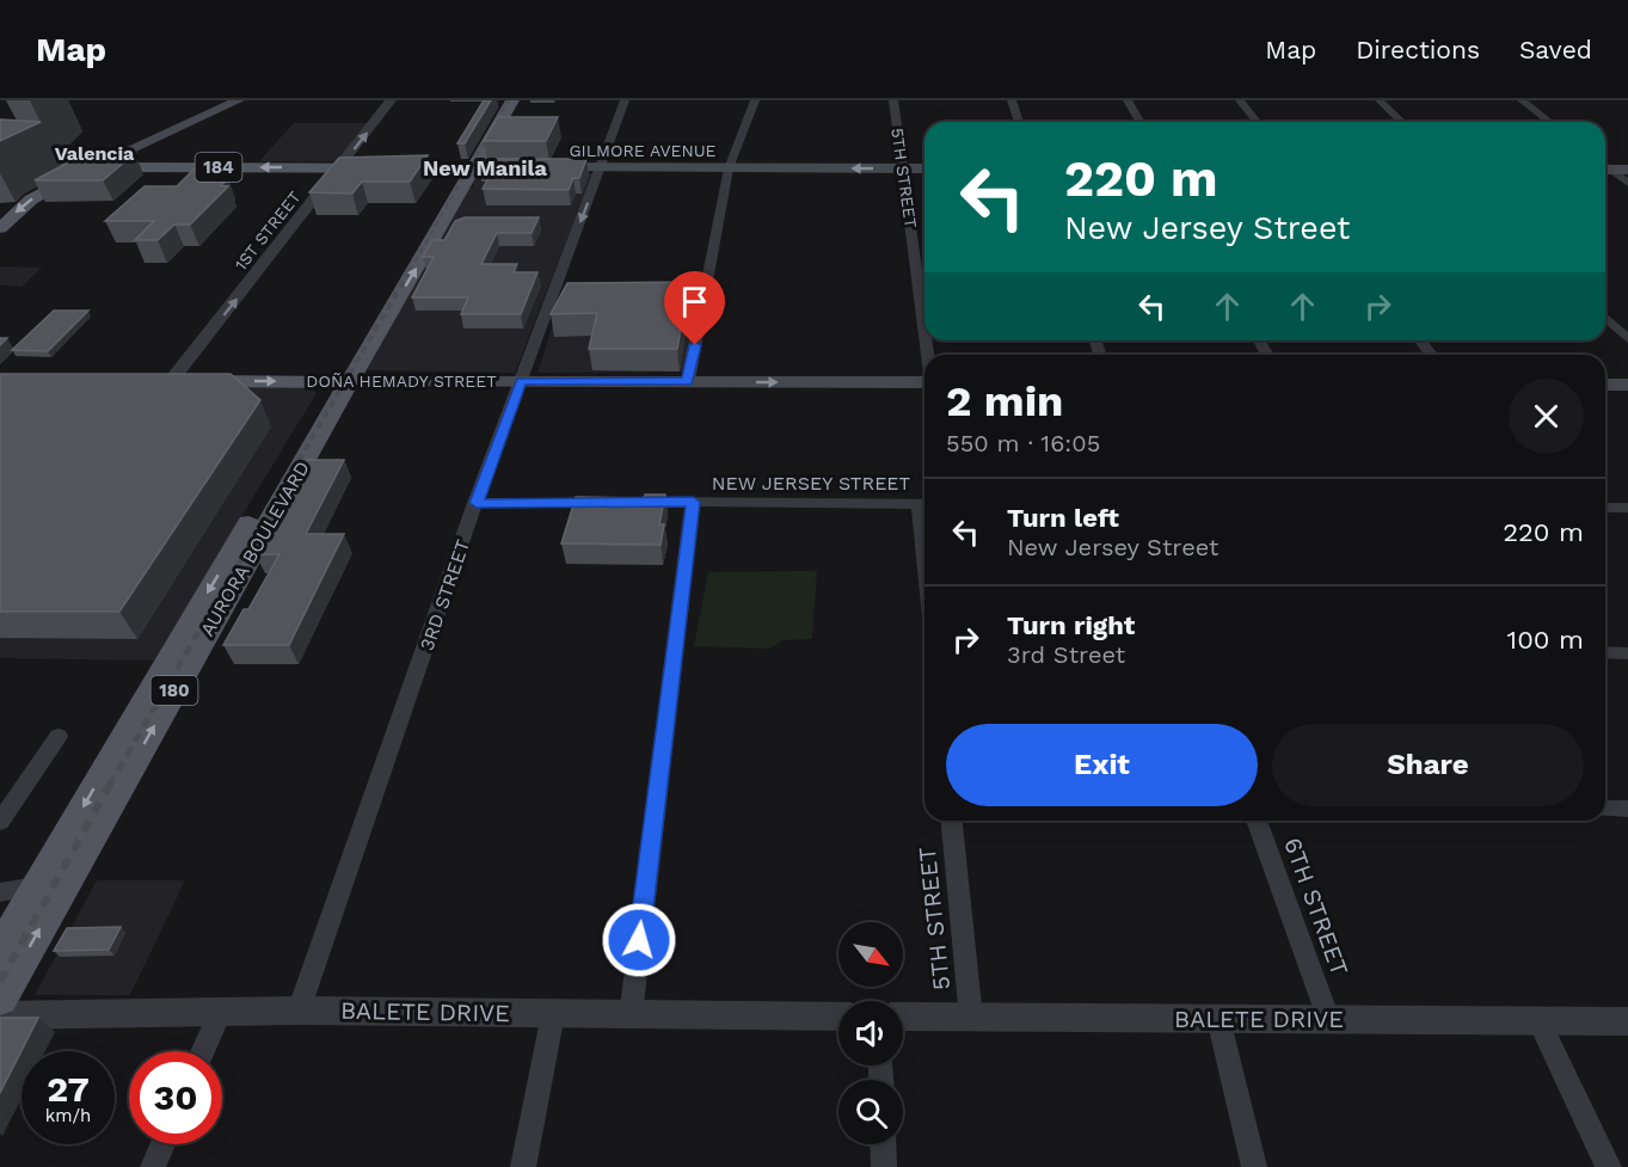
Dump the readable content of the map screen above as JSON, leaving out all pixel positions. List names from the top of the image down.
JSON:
{
  "streets": {
    "main road": [
      "GILMORE AVENUE",
      "184",
      "DOÑA HEMADY STREET",
      "AURORA BOULEVARD",
      "180"
    ],
    "street": [
      "5TH STREET",
      "1ST STREET",
      "NEW JERSEY STREET",
      "3RD STREET",
      "6TH STREET",
      "BALETE DRIVE"
    ]
  },
  "crossings": [
    ["GILMORE AVENUE", "5TH STREET"],
    ["GILMORE AVENUE", "3RD STREET"],
    ["184", "1ST STREET"],
    ["184", "AURORA BOULEVARD"],
    ["5TH STREET", "BALETE DRIVE"],
    ["1ST STREET", "DOÑA HEMADY STREET"],
    ["DOÑA HEMADY STREET", "AURORA BOULEVARD"],
    ["DOÑA HEMADY STREET", "3RD STREET"],
    ["NEW JERSEY STREET", "3RD STREET"],
    ["3RD STREET", "BALETE DRIVE"],
    ["6TH STREET", "BALETE DRIVE"]
  ],
  "one_way": ["GILMORE AVENUE", "1ST STREET"],
  "districts": ["Valencia", "New Manila"],
  "north": "bottom right",
  "page": {
    "header": "Map",
    "nav": ["Map", "Directions", "Saved"],
    "turn": ["220 m", "New Jersey Street"],
    "heading": ["2 min", "550 m · 16:05"],
    "list": [
      {
        "name": "Turn left",
        "note": "New Jersey Street",
        "value": "220 m"
      },
      {
        "name": "Turn right",
        "note": "3rd Street",
        "value": "100 m"
      }
    ],
    "buttons": ["Exit", "Share"],
    "speed": "27 km/h",
    "limit": "30"
  }
}
